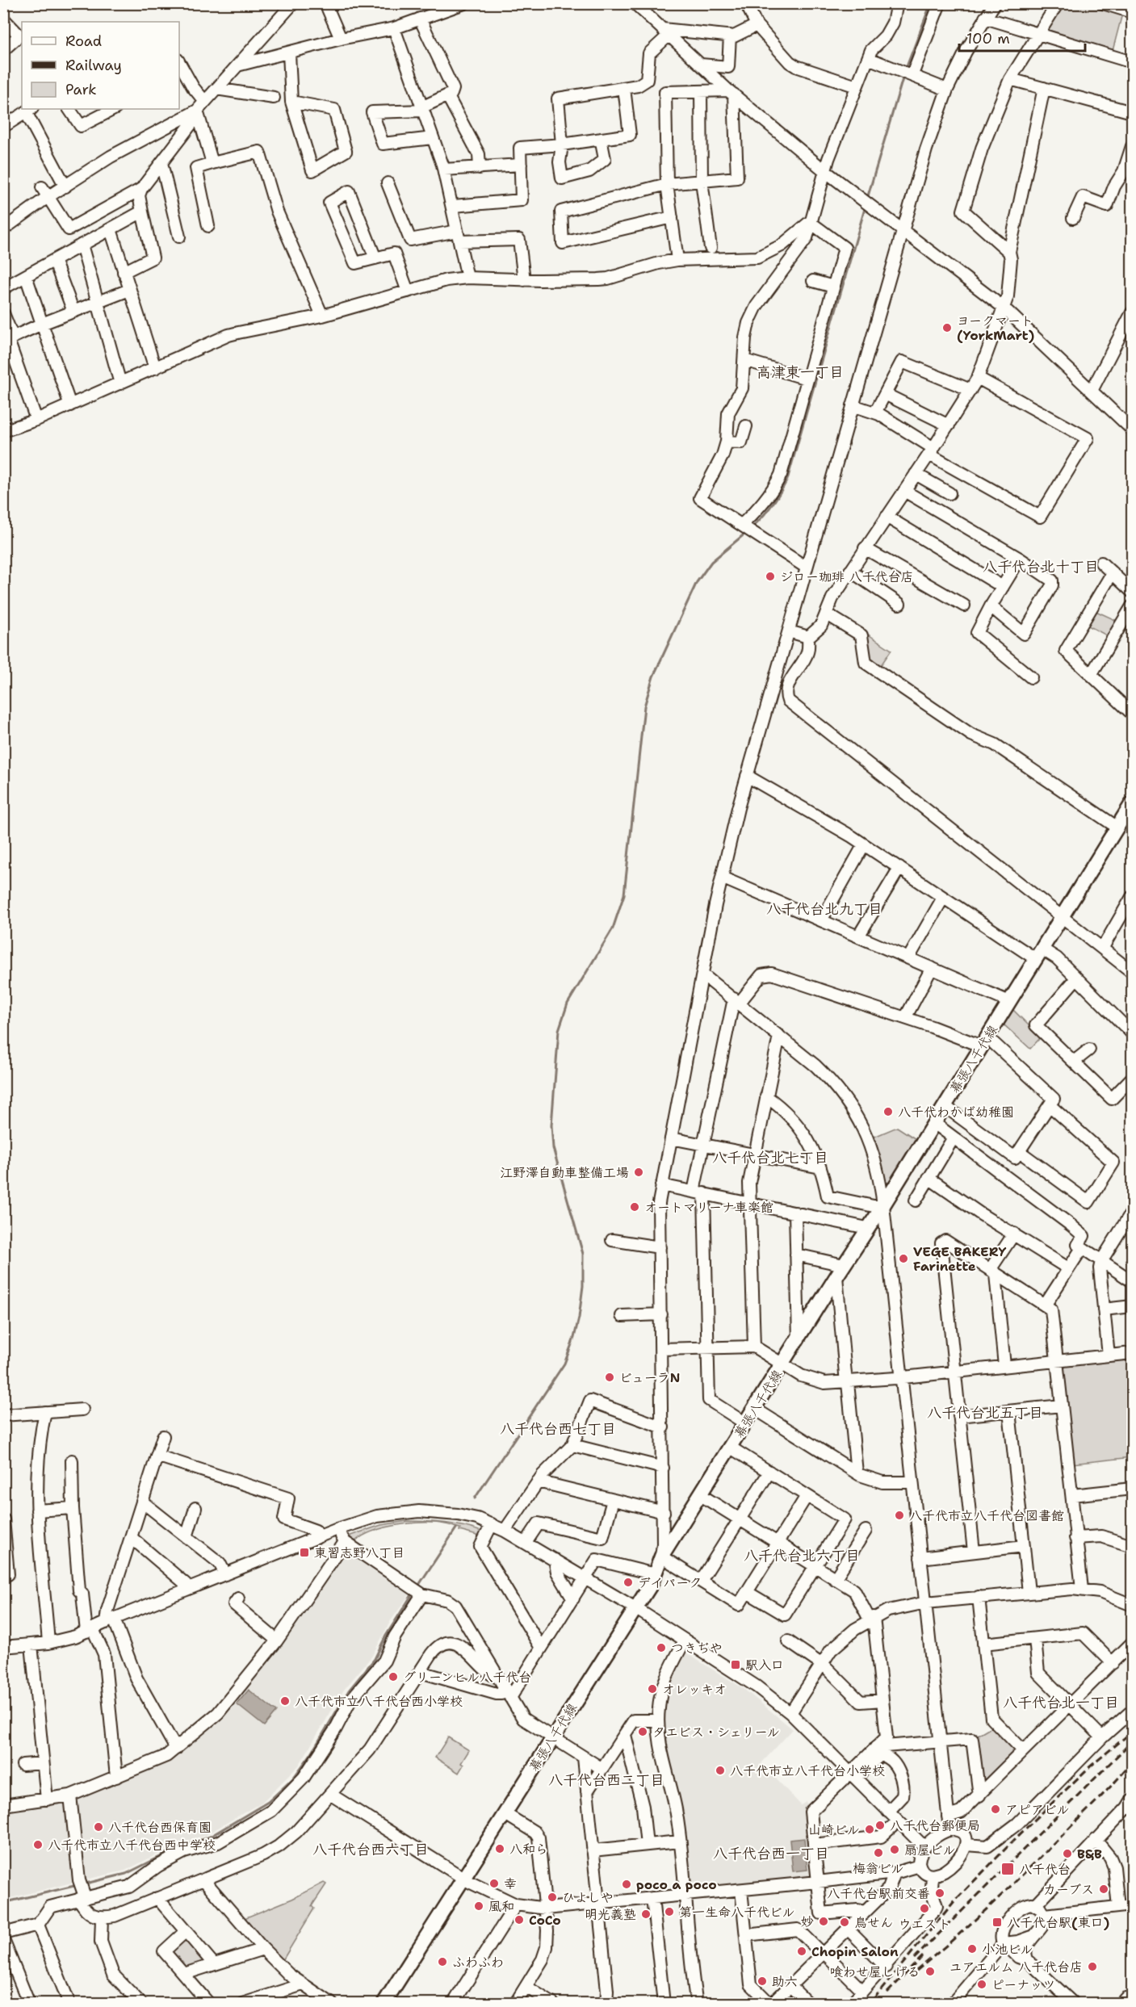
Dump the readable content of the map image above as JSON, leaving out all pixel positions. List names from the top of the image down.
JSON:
{
  "streets": {
    "main road": ["幕張八千代線"]
  },
  "districts": [
    "高津東一丁目",
    "八千代台北十丁目",
    "八千代台北九丁目",
    "八千代台北七丁目",
    "八千代台北五丁目",
    "八千代台西七丁目",
    "八千代台北六丁目",
    "八千代台北一丁目",
    "八千代台西二丁目",
    "八千代台西六丁目",
    "八千代台西一丁目"
  ],
  "places": {
    "other": [
      "ヨークマート (YorkMart)",
      "ジロー珈琲 八千代台店",
      "八千代わかば幼稚園",
      "江野澤自動車整備工場",
      "オートマリーナ車楽館",
      "VEGE BAKERY Farinette",
      "ビューラN",
      "八千代市立八千代台図書館",
      "デイパーク",
      "つきぢや",
      "グリーンヒル八千代台",
      "オレッキオ",
      "八千代市立八千代台西小学校",
      "タエビス・シェリール",
      "八千代市立八千代台小学校",
      "アピアビル",
      "八千代台郵便局",
      "八千代台西保育園",
      "山崎ビル",
      "八千代市立八千代台西中学校",
      "八和ら",
      "扇屋ビル",
      "梅翁ビル",
      "B&B",
      "幸",
      "poco a poco",
      "カーブス",
      "八千代台駅前交番",
      "ひよしや",
      "風和",
      "ウエスト",
      "第一生命八千代ビル",
      "明光義塾",
      "CoCo",
      "妙",
      "鳥せん",
      "小池ビル",
      "Chopin Salon",
      "ふわふわ",
      "ユアエルム 八千代台店",
      "喰わせ屋しげる",
      "助六",
      "ピーナッツ"
    ],
    "transit": [
      "東習志野八丁目",
      "駅入口",
      "八千代台",
      "八千代台駅(東口)"
    ]
  },
  "legend": ["Road", "Railway", "Park"],
  "scale_bar": "100 m"
}
